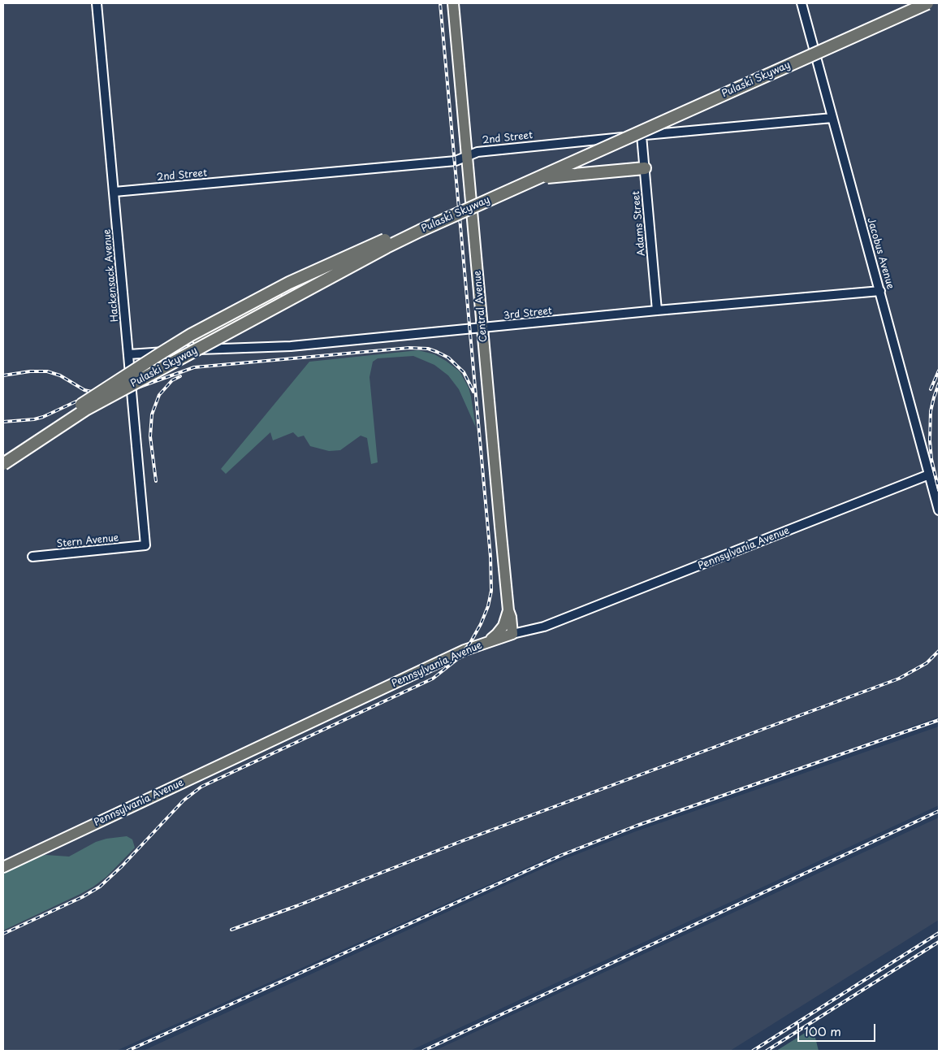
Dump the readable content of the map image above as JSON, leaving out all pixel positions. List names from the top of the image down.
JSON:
{
  "streets": {
    "highway": ["Pulaski Skyway"],
    "main road": ["Central Avenue", "Pennsylvania Avenue"],
    "street": [
      "2nd Street",
      "Adams Street",
      "Jacobus Avenue",
      "Hackensack Avenue",
      "3rd Street",
      "Stern Avenue"
    ]
  },
  "crossings": [
    ["2nd Street", "Adams Street"],
    ["2nd Street", "Jacobus Avenue"],
    ["2nd Street", "Hackensack Avenue"],
    ["2nd Street", "Central Avenue"],
    ["Adams Street", "3rd Street"],
    ["Jacobus Avenue", "3rd Street"],
    ["Jacobus Avenue", "Pennsylvania Avenue"],
    ["Hackensack Avenue", "3rd Street"],
    ["Hackensack Avenue", "Stern Avenue"],
    ["Central Avenue", "3rd Street"],
    ["Central Avenue", "Pennsylvania Avenue"]
  ],
  "scale_bar": "100 m"
}
